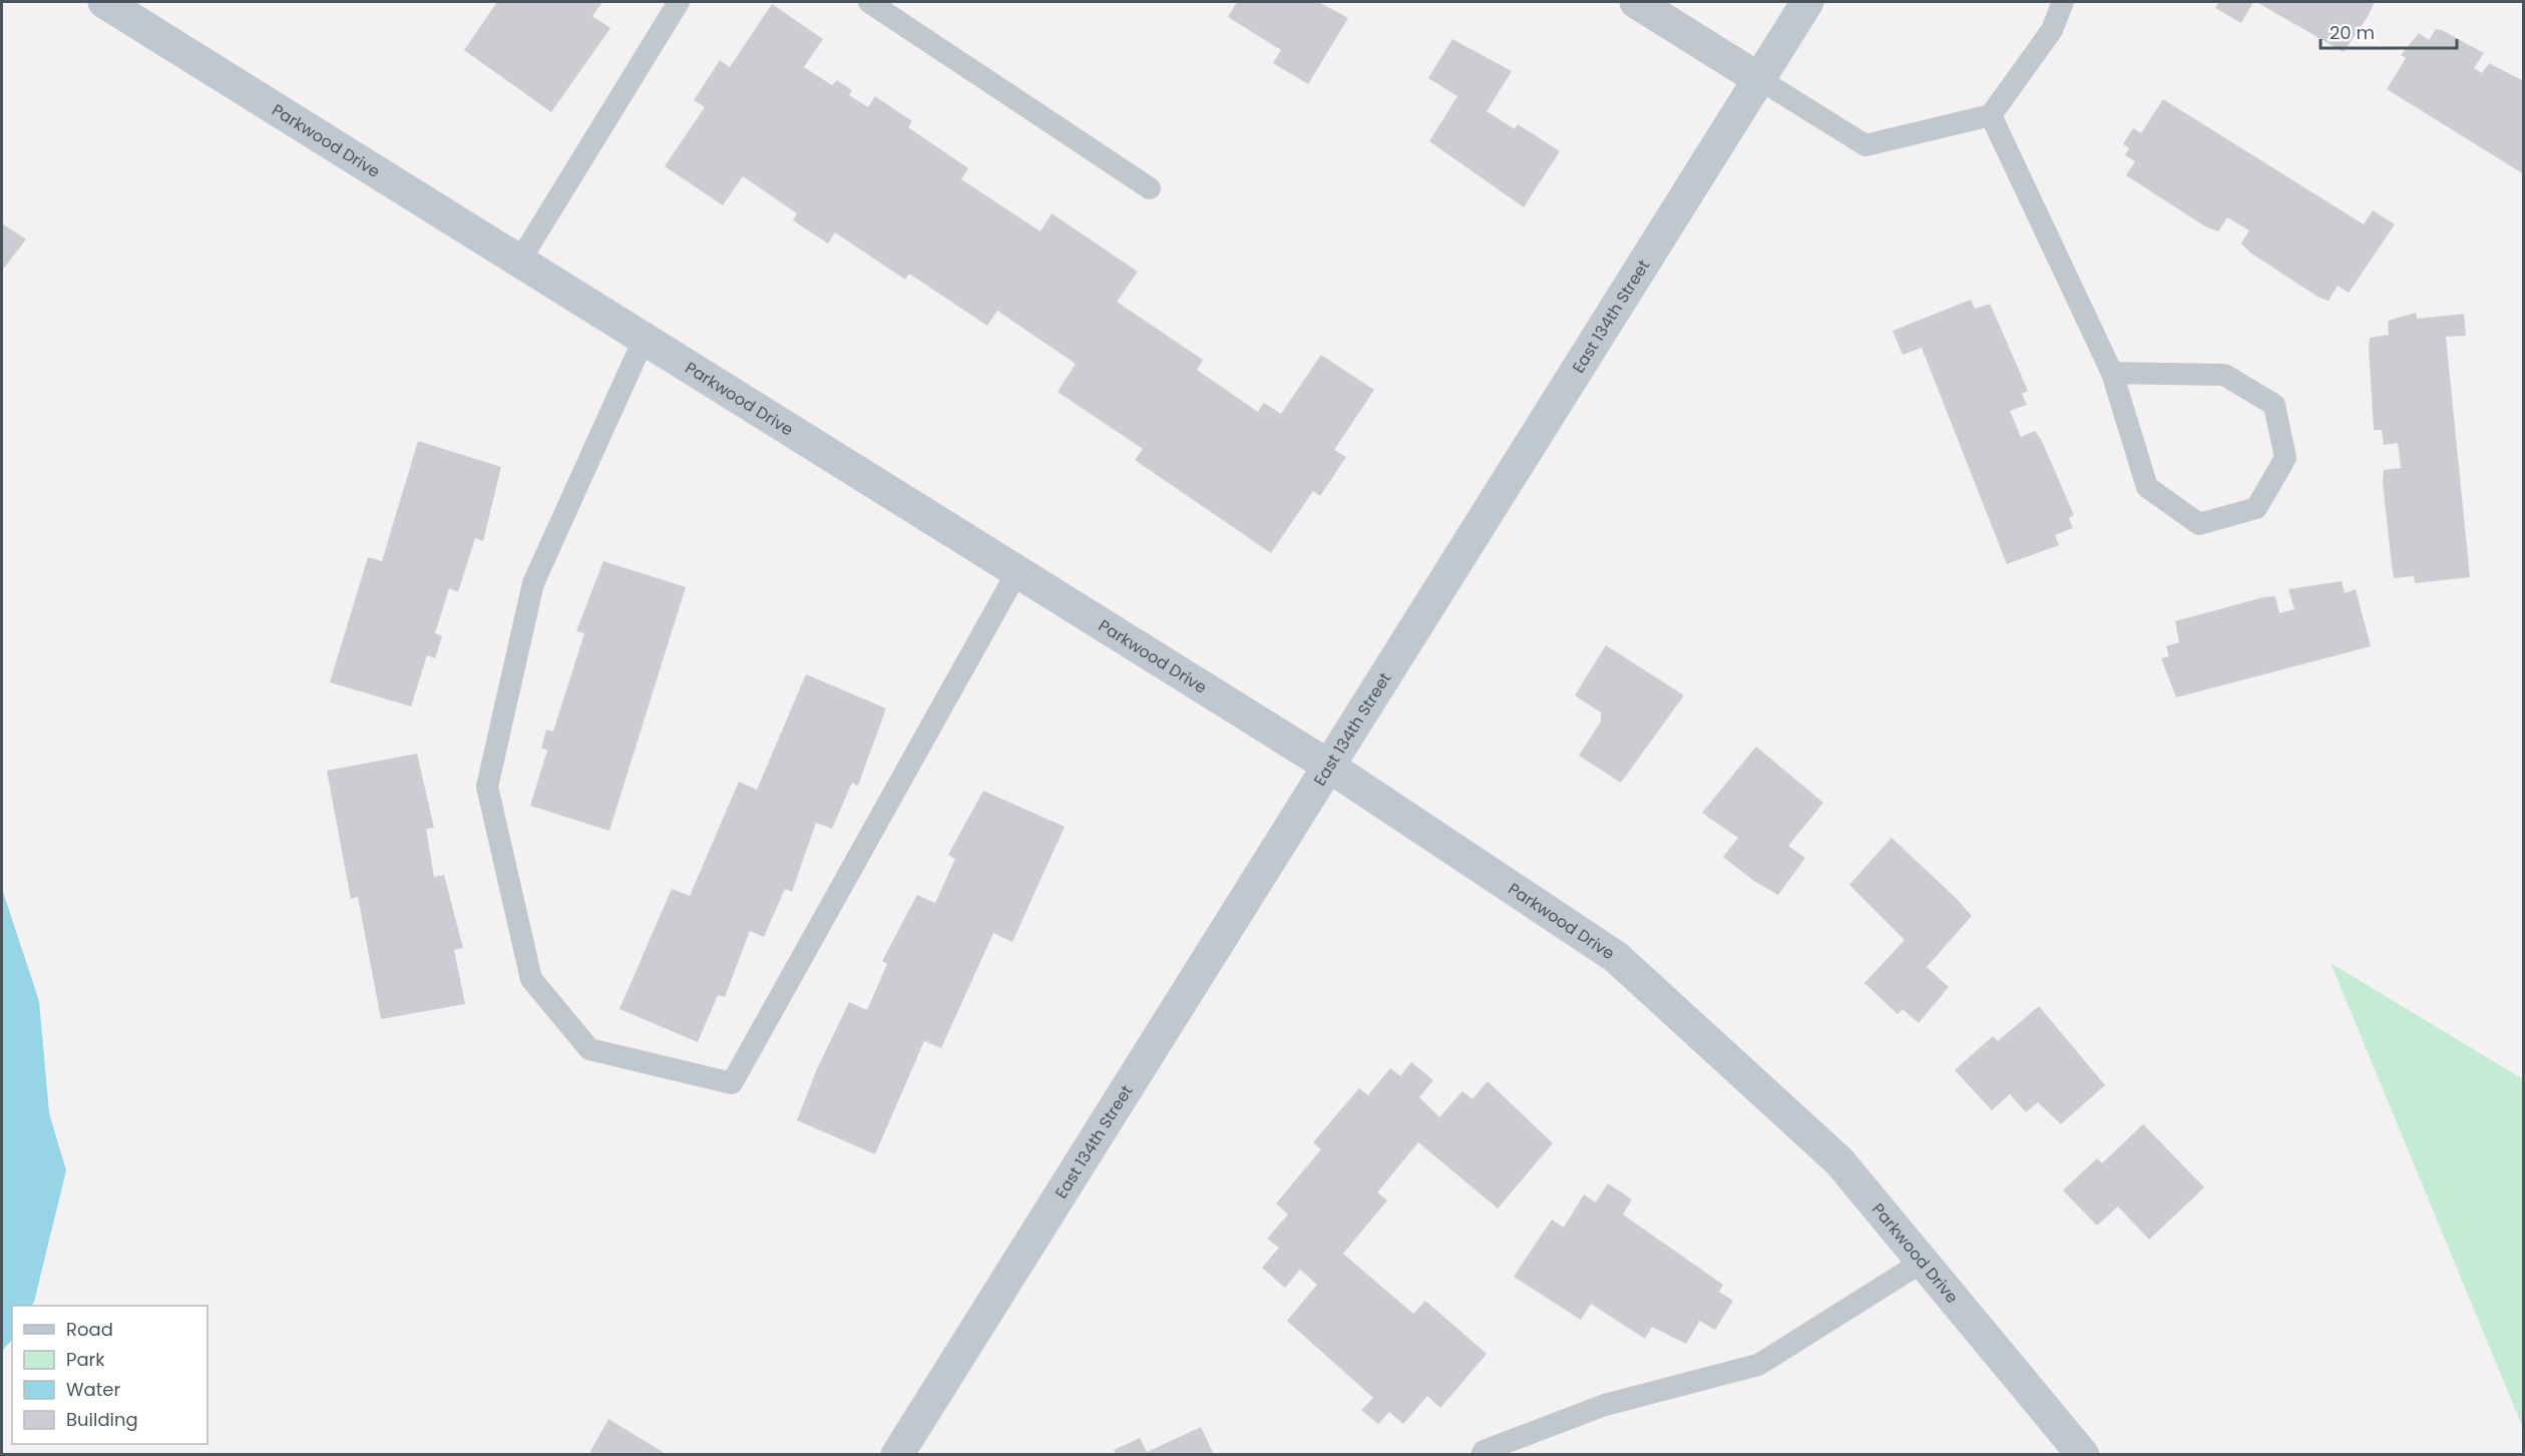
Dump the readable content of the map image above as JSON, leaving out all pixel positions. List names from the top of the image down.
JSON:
{
  "streets": {
    "street": ["Parkwood Drive", "East 134th Street"]
  },
  "crossings": [
    ["Parkwood Drive", "East 134th Street"]
  ],
  "legend": [
    "Road",
    "Park",
    "Water",
    "Building"
  ],
  "scale_bar": "20 m"
}
